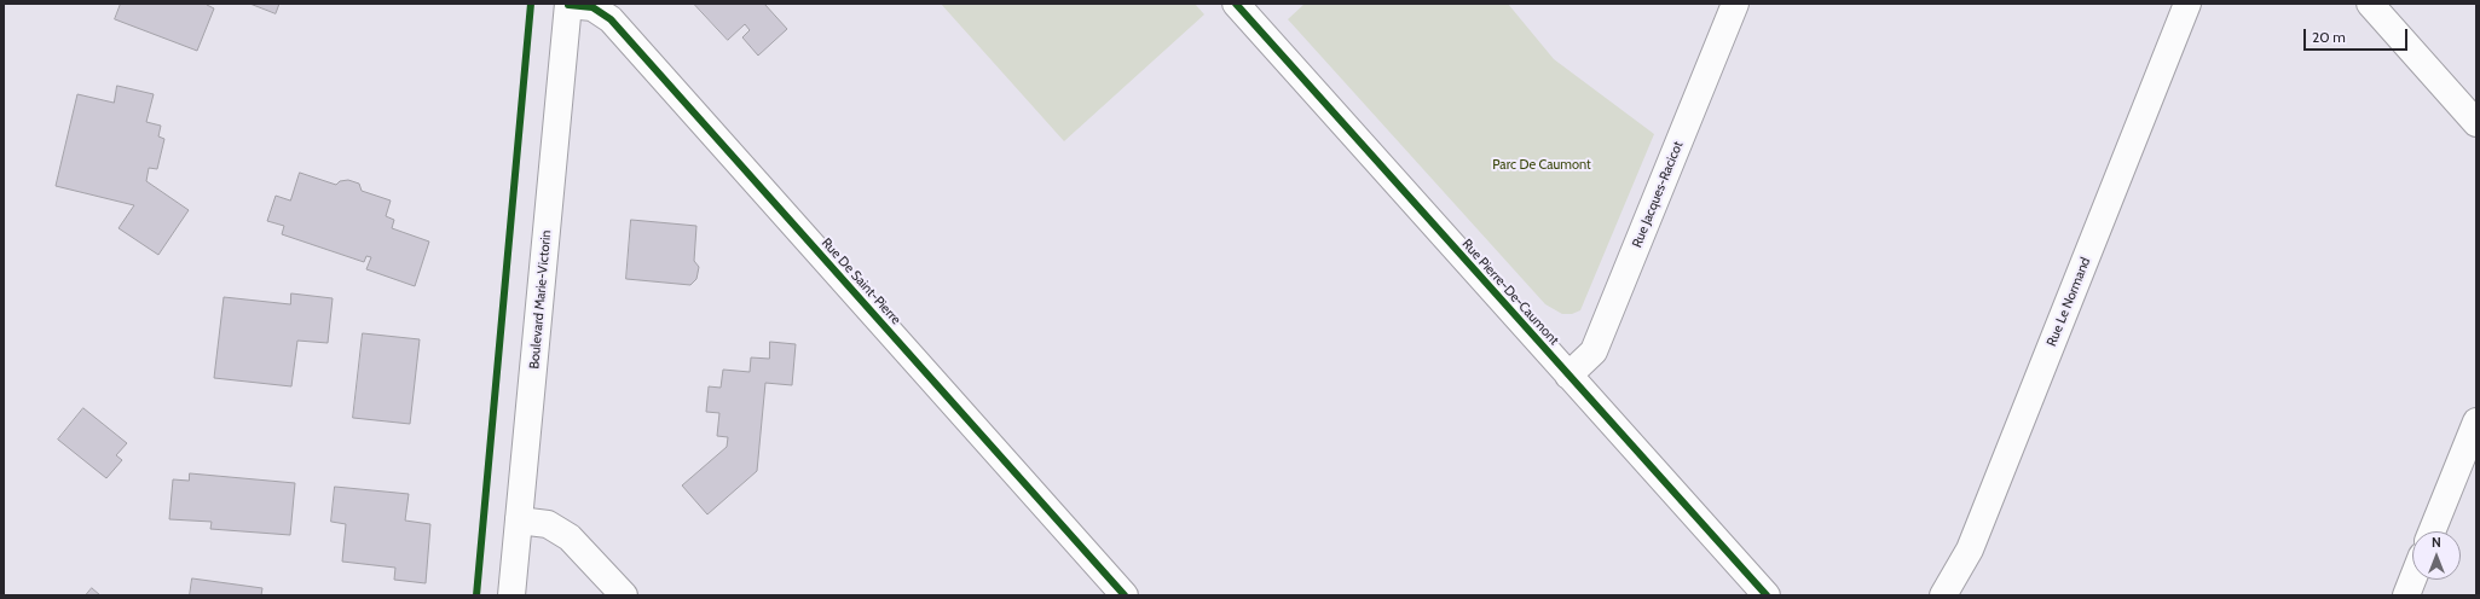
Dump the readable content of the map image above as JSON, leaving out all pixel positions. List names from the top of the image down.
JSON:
{
  "streets": {
    "street": [
      "Rue Jacques-Racicot",
      "Rue De Saint-Pierre",
      "Rue Pierre-De-Caumont",
      "Boulevard Marie-Victorin",
      "Rue Le Normand"
    ]
  },
  "crossings": [
    ["Rue Jacques-Racicot", "Rue Pierre-De-Caumont"],
    ["Rue De Saint-Pierre", "Boulevard Marie-Victorin"]
  ],
  "parks": ["Parc De Caumont"],
  "scale_bar": "20 m",
  "north": "top"
}
